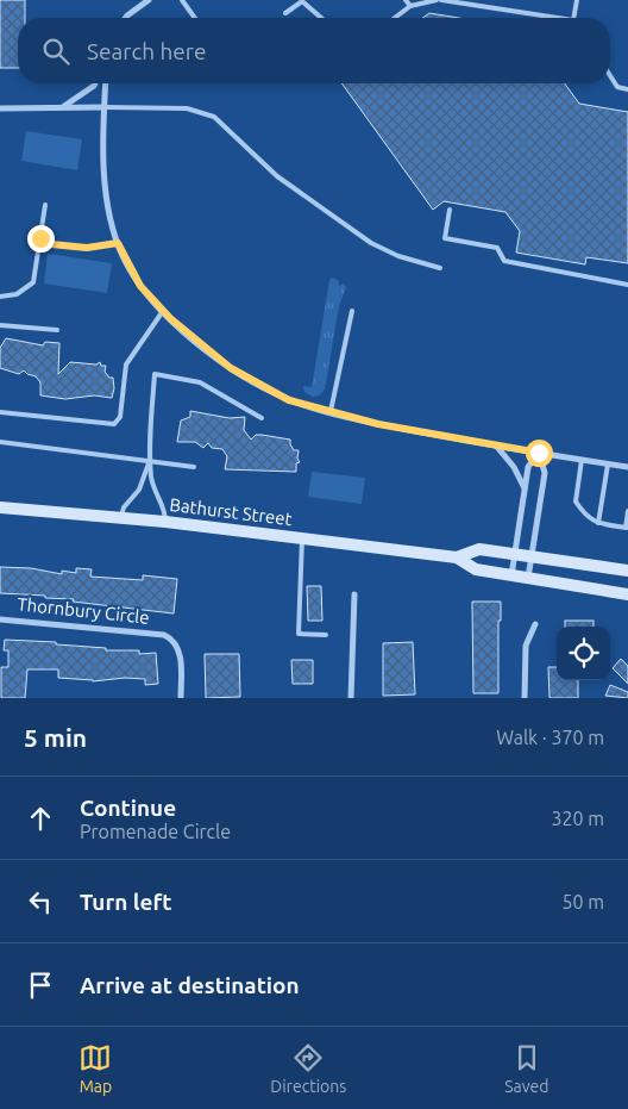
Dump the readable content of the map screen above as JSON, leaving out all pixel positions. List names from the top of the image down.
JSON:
{
  "streets": {
    "main road": ["Bathurst Street"],
    "street": ["Thornbury Circle"]
  },
  "page": {
    "search": "Search here",
    "heading": ["5 min", "Walk · 370 m"],
    "list": [
      ["Continue", "Promenade Circle", "320 m"],
      ["Turn left", "50 m"],
      "Arrive at destination"
    ],
    "nav": ["Map", "Directions", "Saved"]
  }
}
